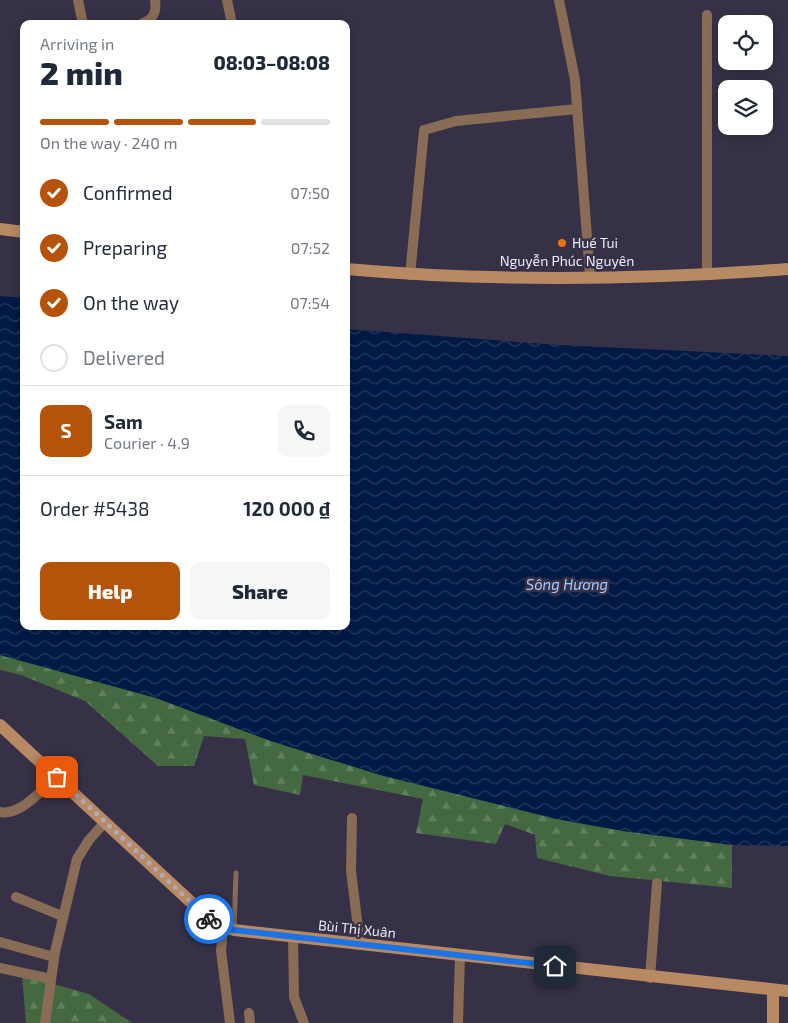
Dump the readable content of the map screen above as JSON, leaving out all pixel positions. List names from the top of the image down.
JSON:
{
  "streets": {
    "street": ["Nguyễn Phúc Nguyên", "Bùi Thị Xuân"]
  },
  "water": ["Sông Hương"],
  "places": ["Hué Tui"],
  "page": {
    "heading": ["2 min", "Arriving in", "08:03–08:08"],
    "panel": [
      "Sam",
      "Courier · 4.9",
      "Order #5438",
      "120 000 ₫"
    ],
    "bar": "On the way · 240 m",
    "list": [
      ["Confirmed", "07:50"],
      ["Preparing", "07:52"],
      ["On the way", "07:54"],
      "Delivered"
    ],
    "round": "S",
    "buttons": ["Help", "Share"]
  }
}
